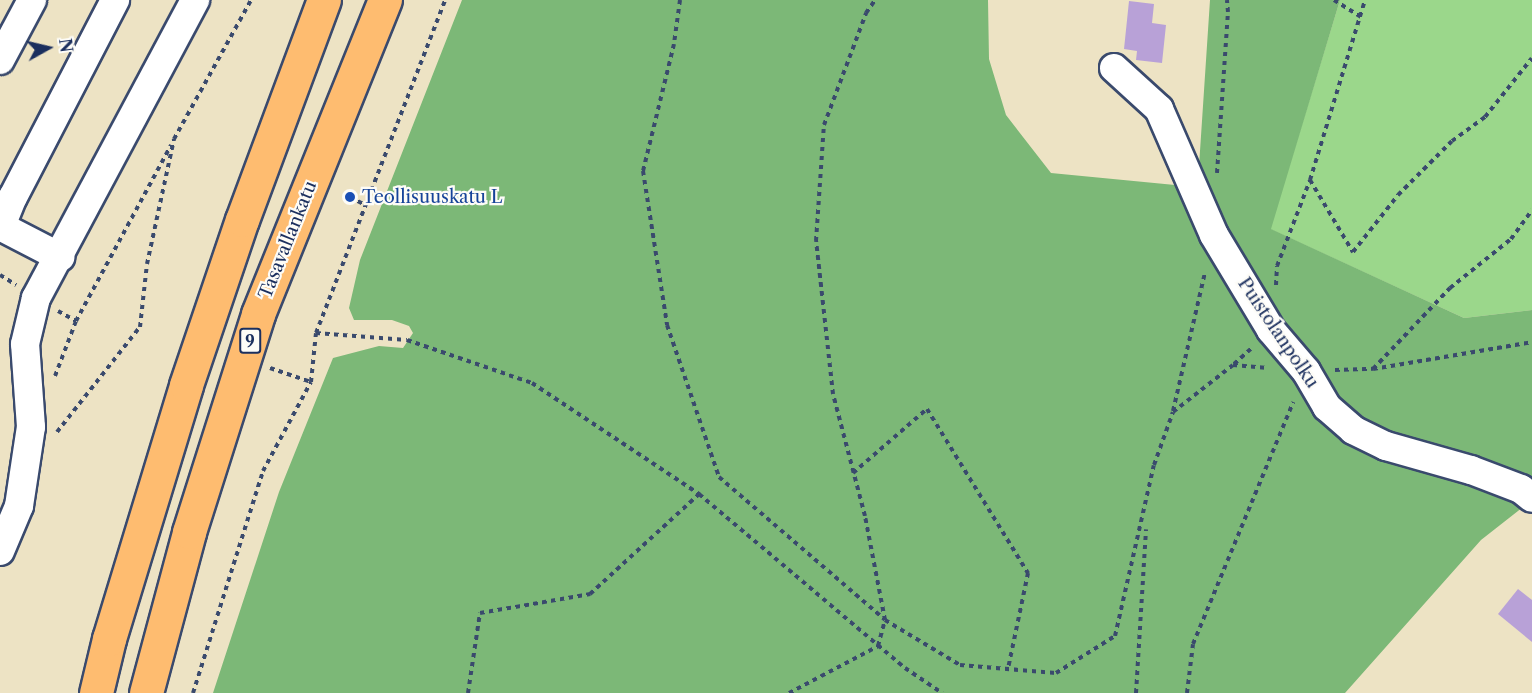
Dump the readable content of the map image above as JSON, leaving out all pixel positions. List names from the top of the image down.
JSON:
{
  "streets": {
    "main road": ["Tasavallankatu", "9"],
    "street": ["Puistolanpolku"]
  },
  "places": ["Teollisuuskatu L"],
  "north": "right"
}
